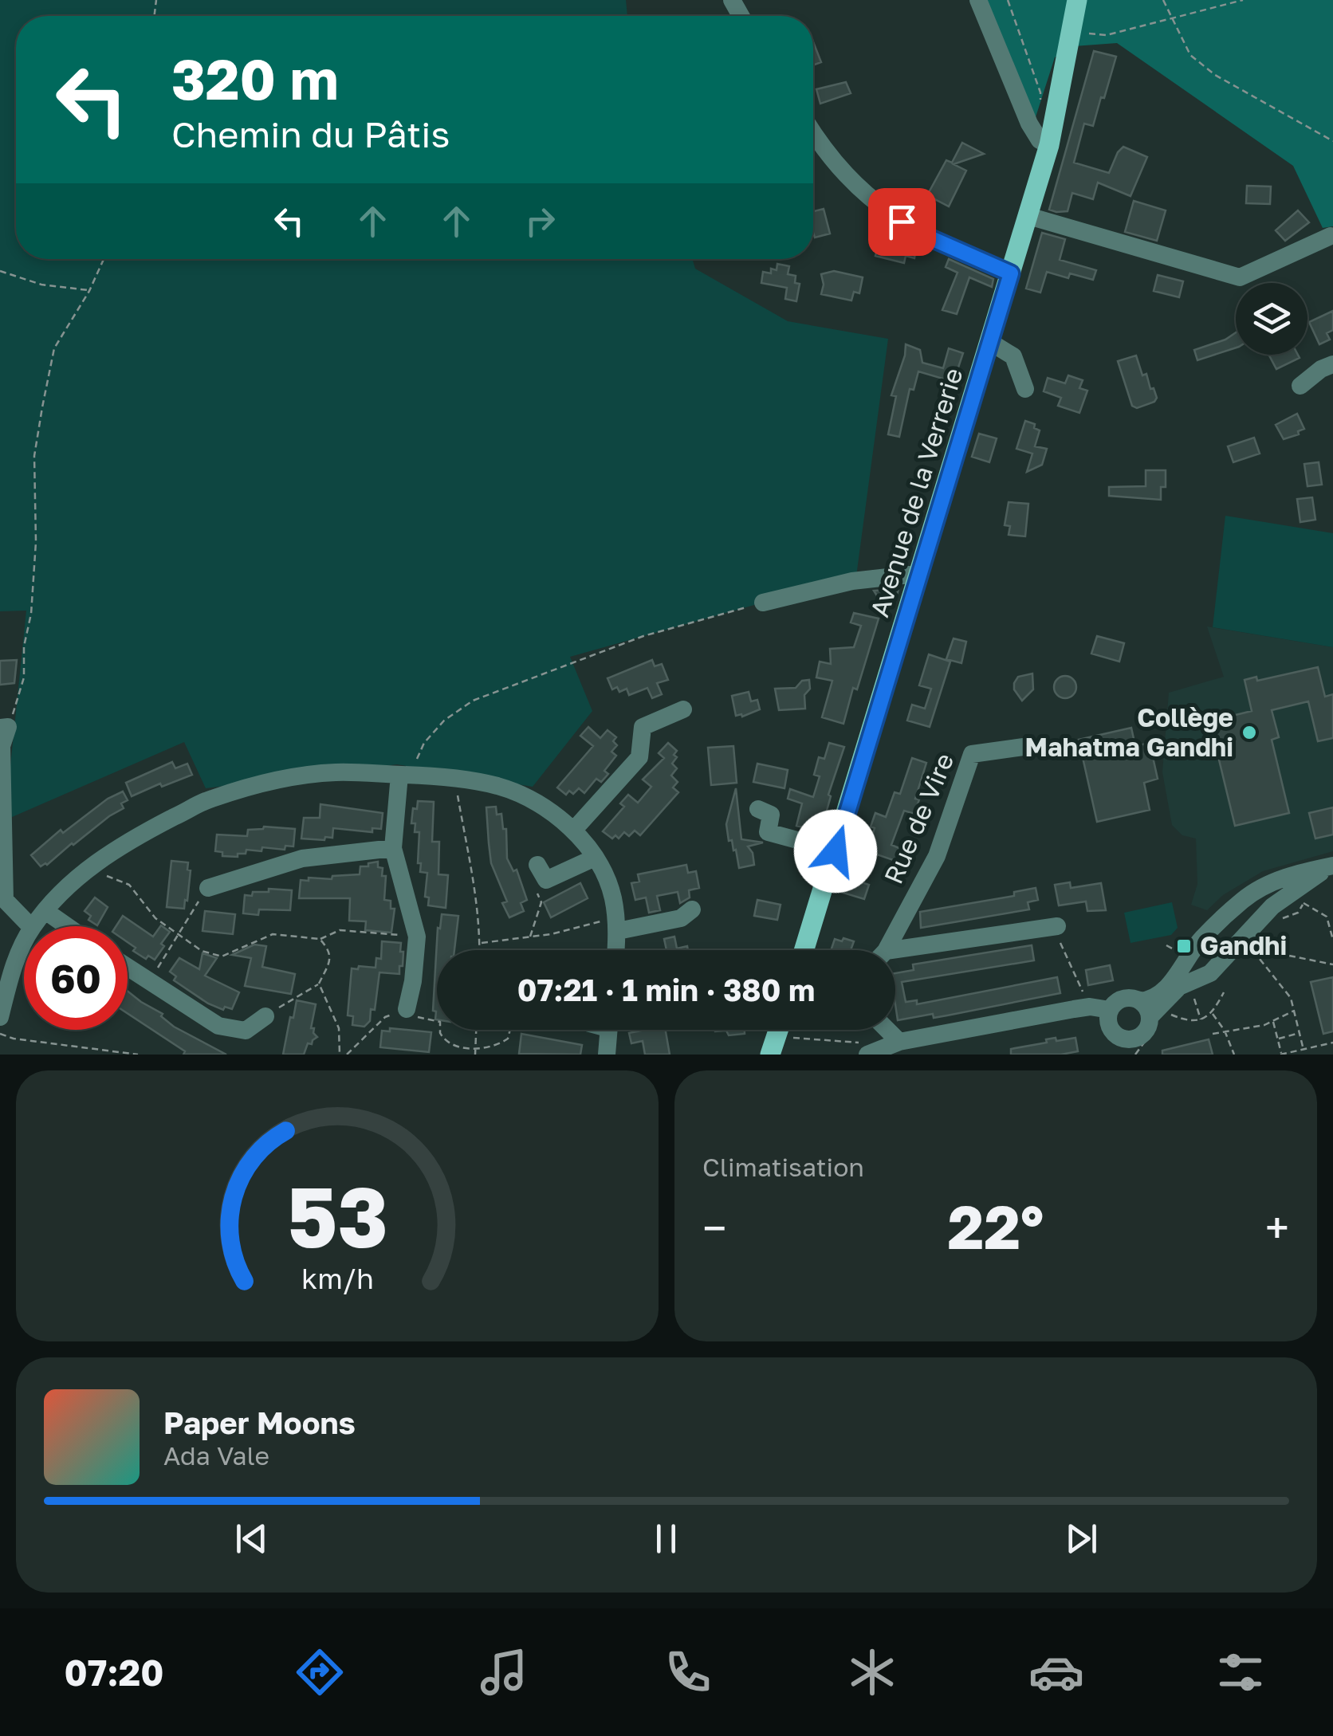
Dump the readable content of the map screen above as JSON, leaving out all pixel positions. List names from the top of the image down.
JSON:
{
  "streets": {
    "main road": ["Avenue de la Verrerie"],
    "street": ["Rue de Vire"]
  },
  "places": {
    "other": ["Collège Mahatma Gandhi"],
    "transit": ["Gandhi"]
  },
  "page": {
    "turn": ["320 m", "Chemin du Pâtis"],
    "limit": "60",
    "trip": "07:21 · 1 min · 380 m",
    "tile": "Climatisation",
    "heat": ["−", "22°", "+"],
    "song": ["Paper Moons", "Ada Vale"],
    "tabs": "07:20",
    "gauge": ["53", "km/h"]
  }
}
